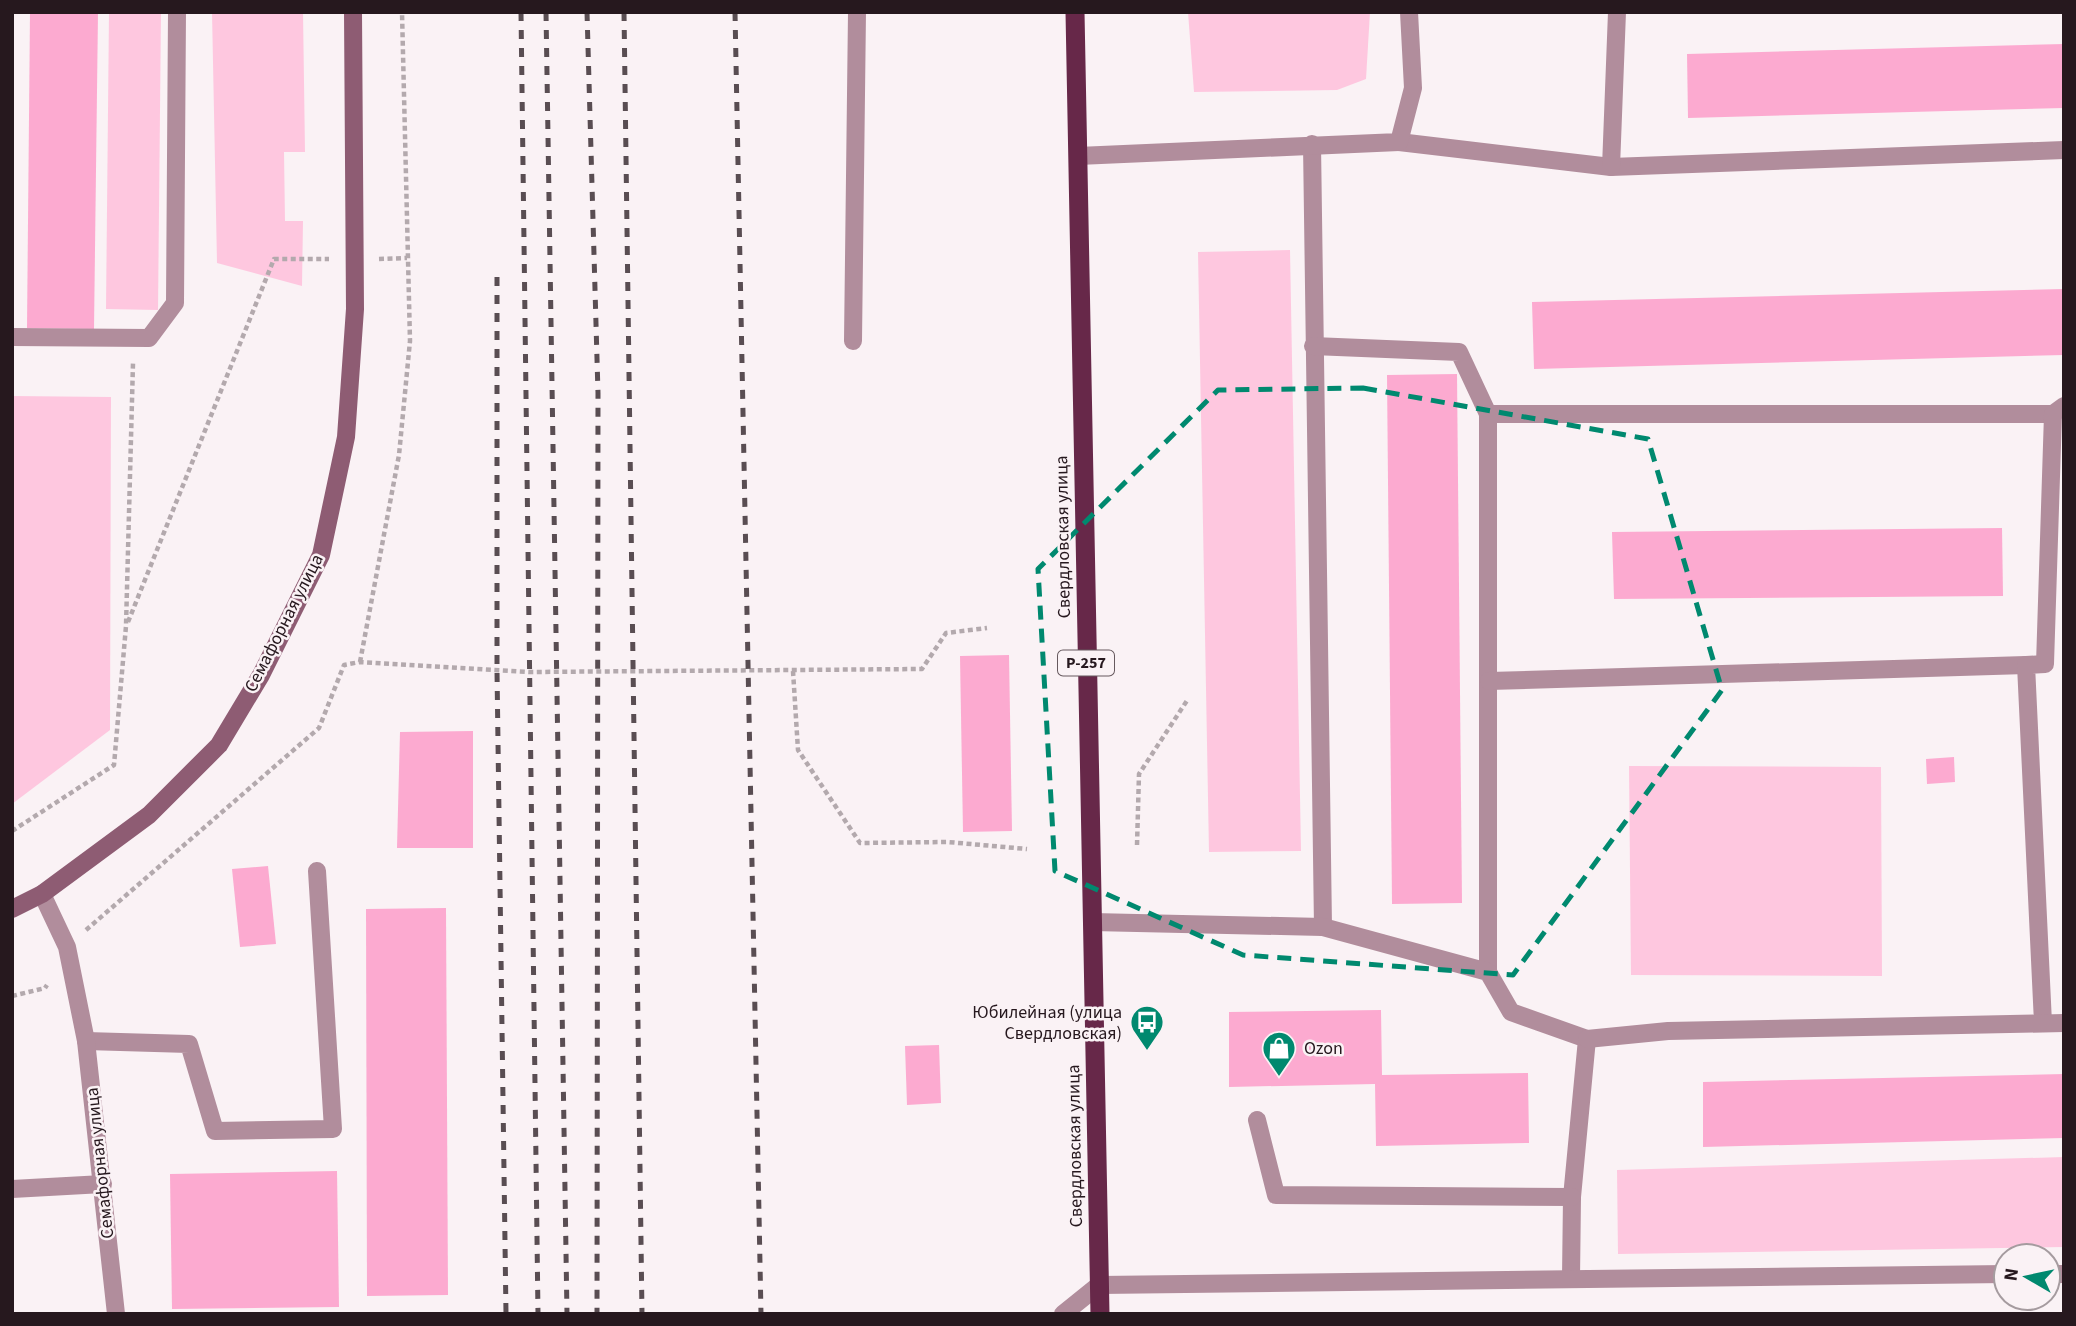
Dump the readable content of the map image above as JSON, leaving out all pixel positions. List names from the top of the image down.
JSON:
{
  "streets": {
    "highway": ["Свердловская улица", "Р-257"],
    "main road": ["Семафорная улица"]
  },
  "places": {
    "bus stop": ["Юбилейная (улица Свердловская)"],
    "shop": ["Ozon"]
  },
  "north": "left"
}
